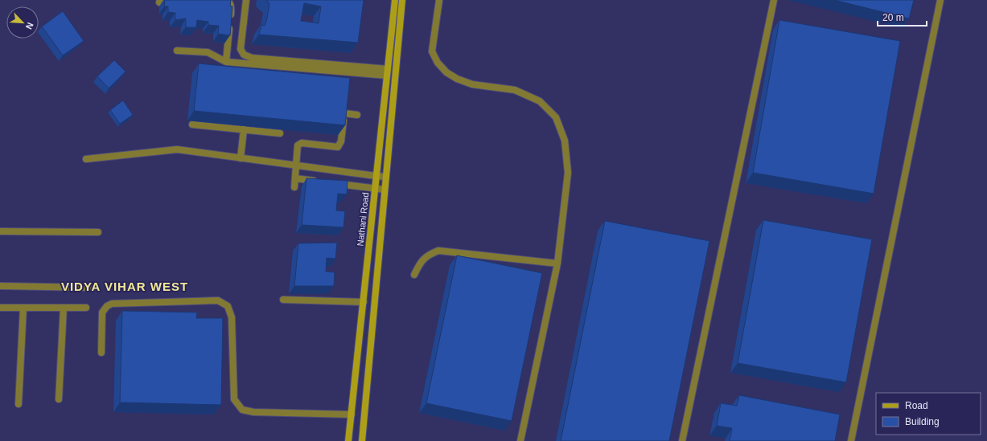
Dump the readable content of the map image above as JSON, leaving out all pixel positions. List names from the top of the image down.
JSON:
{
  "streets": {
    "street": ["Nathani Road"]
  },
  "districts": ["VIDYA VIHAR WEST"],
  "legend": ["Road", "Building"],
  "scale_bar": "20 m",
  "north": "bottom right"
}
